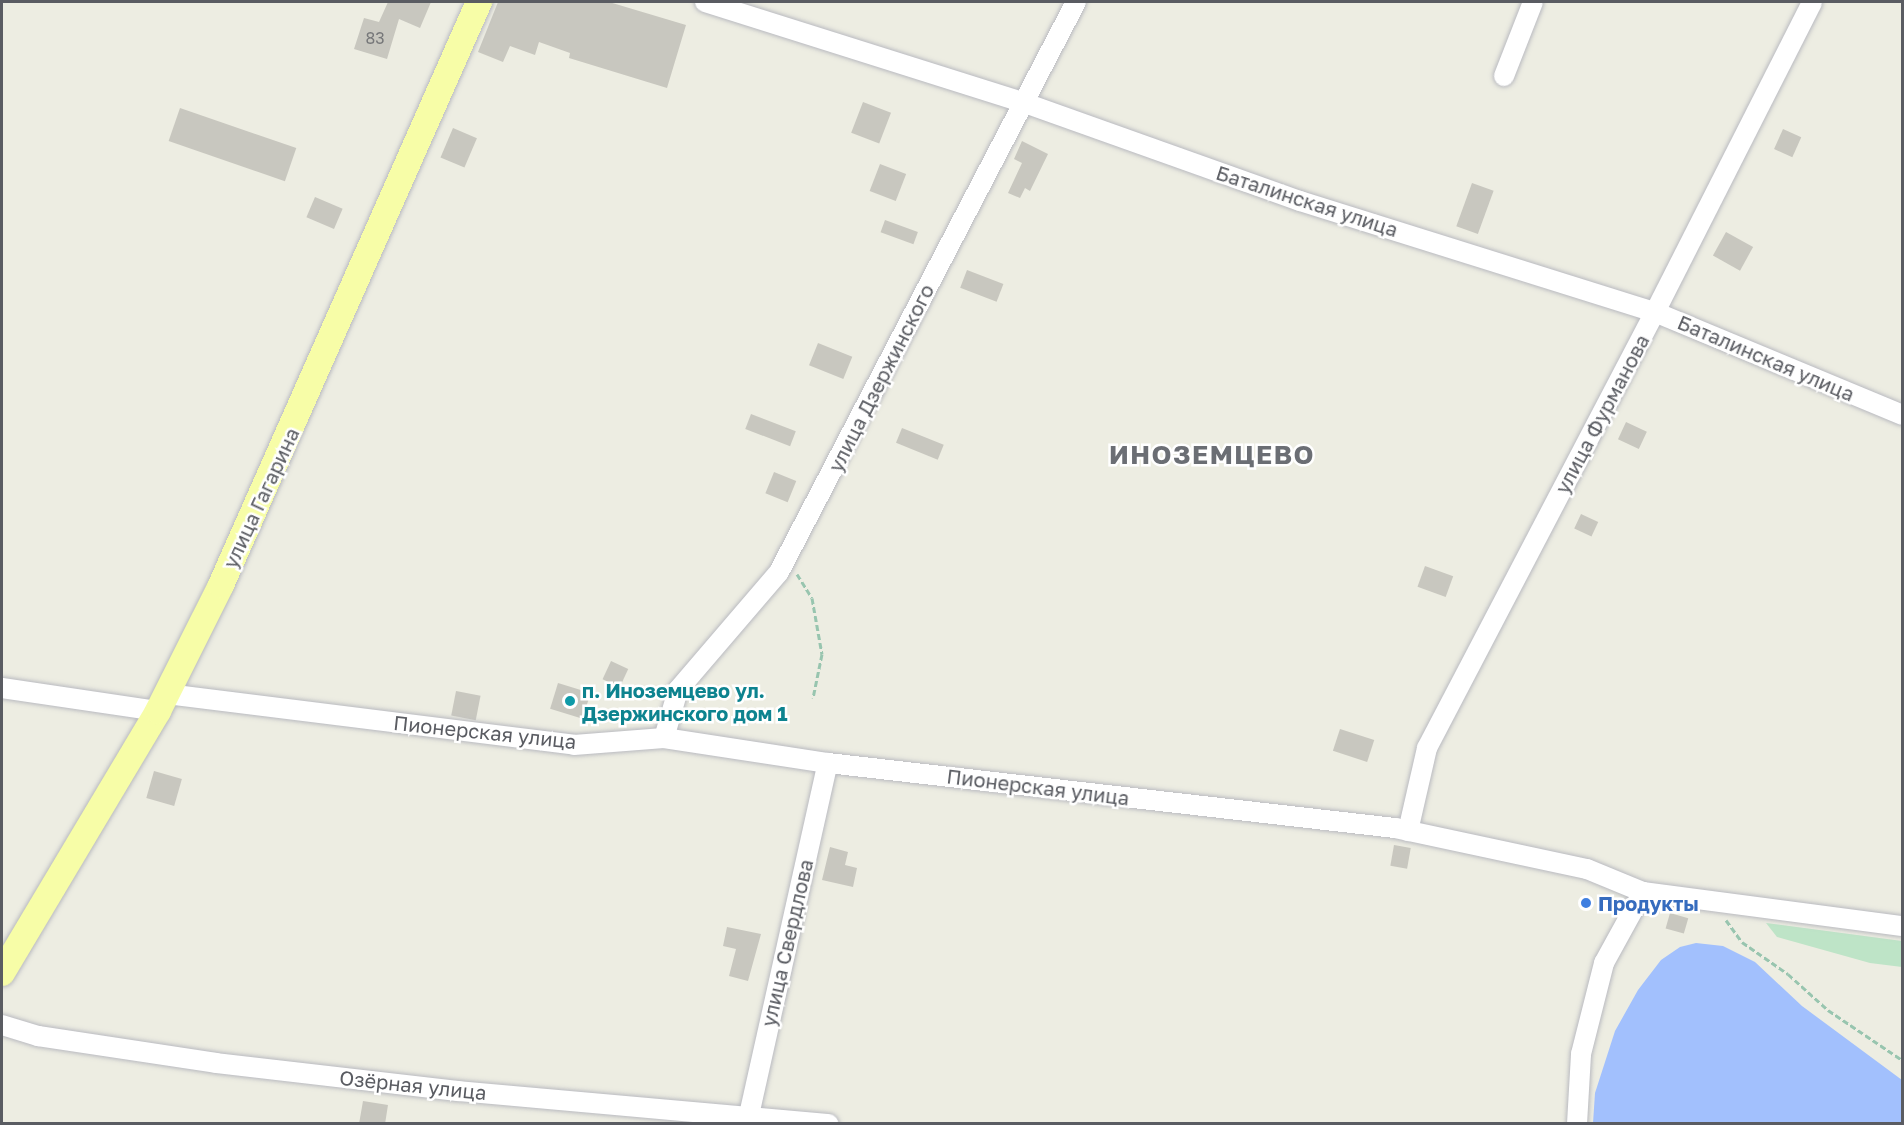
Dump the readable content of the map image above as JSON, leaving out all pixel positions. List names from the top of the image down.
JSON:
{
  "streets": {
    "main road": ["улица Гагарина"],
    "street": [
      "Баталинская улица",
      "улица Дзержинского",
      "улица Фурманова",
      "Пионерская улица",
      "улица Свердлова",
      "Озёрная улица"
    ]
  },
  "crossings": [
    ["Баталинская улица", "улица Дзержинского"],
    ["Баталинская улица", "улица Фурманова"],
    ["улица Дзержинского", "Пионерская улица"],
    ["улица Фурманова", "Пионерская улица"],
    ["улица Гагарина", "Пионерская улица"],
    ["Пионерская улица", "улица Свердлова"],
    ["улица Свердлова", "Озёрная улица"]
  ],
  "districts": ["ИНОЗЕМЦЕВО"],
  "places": ["п. Иноземцево ул. Дзержинского дом 1", "Продукты"],
  "house_numbers": ["83"]
}
